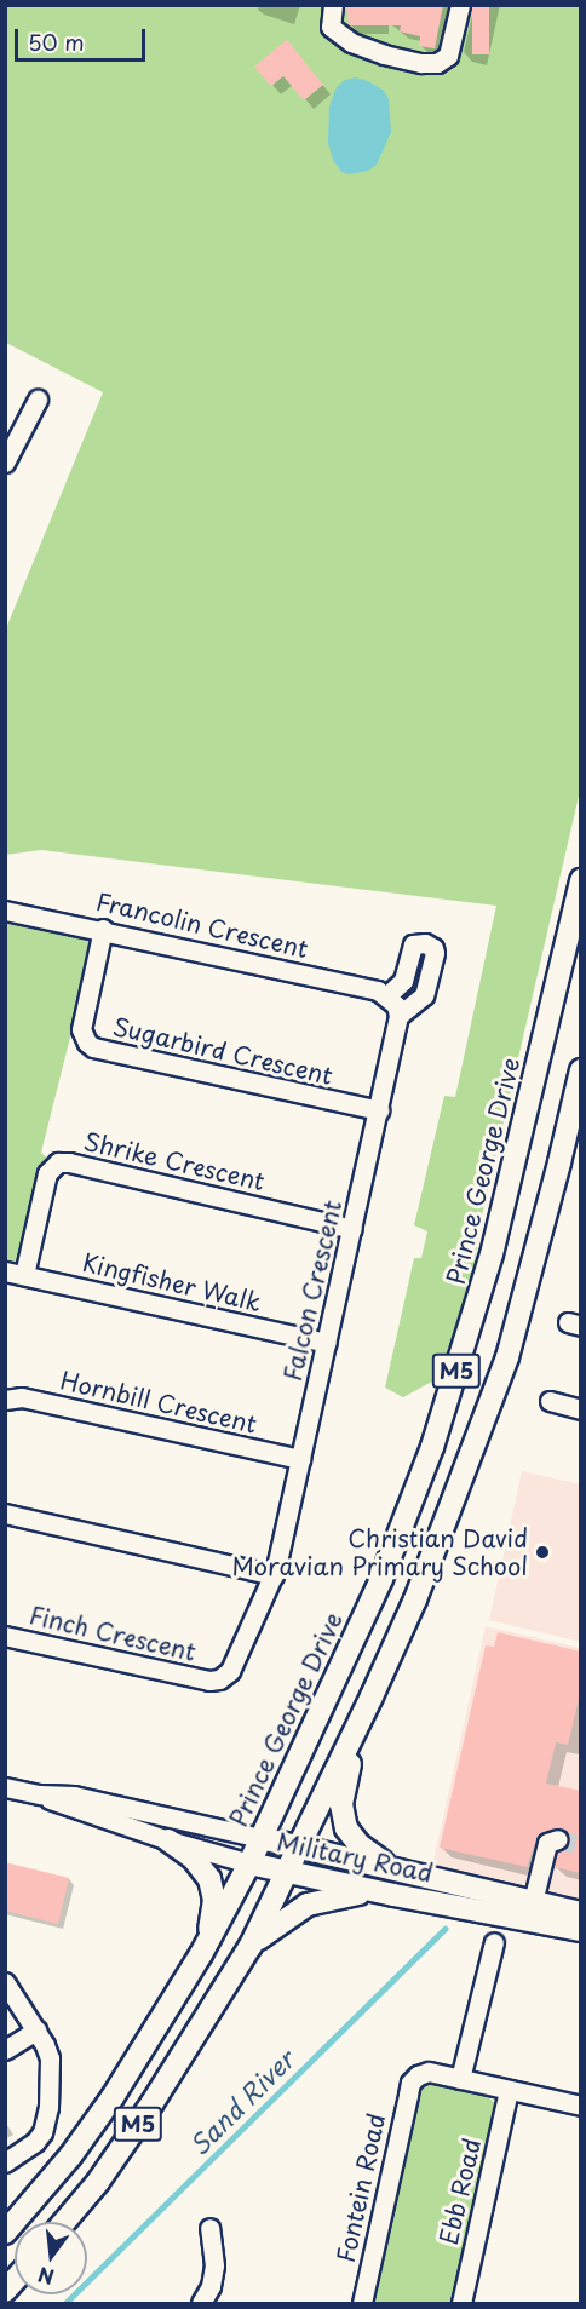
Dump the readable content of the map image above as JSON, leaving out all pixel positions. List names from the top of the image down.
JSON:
{
  "streets": {
    "main road": ["Prince George Drive", "M5", "Military Road"],
    "street": [
      "Francolin Crescent",
      "Sugarbird Crescent",
      "Shrike Crescent",
      "Kingfisher Walk",
      "Falcon Crescent",
      "Hornbill Crescent",
      "Finch Crescent",
      "Fontein Road",
      "Ebb Road"
    ]
  },
  "crossings": [
    ["Francolin Crescent", "Sugarbird Crescent"],
    ["Sugarbird Crescent", "Falcon Crescent"],
    ["Shrike Crescent", "Kingfisher Walk"],
    ["Shrike Crescent", "Falcon Crescent"],
    ["Prince George Drive", "Military Road"],
    ["Kingfisher Walk", "Falcon Crescent"],
    ["Falcon Crescent", "Hornbill Crescent"],
    ["Falcon Crescent", "Finch Crescent"],
    ["M5", "Military Road"]
  ],
  "water": ["Sand River"],
  "places": ["Christian David Moravian Primary School"],
  "scale_bar": "50 m",
  "north": "bottom"
}
